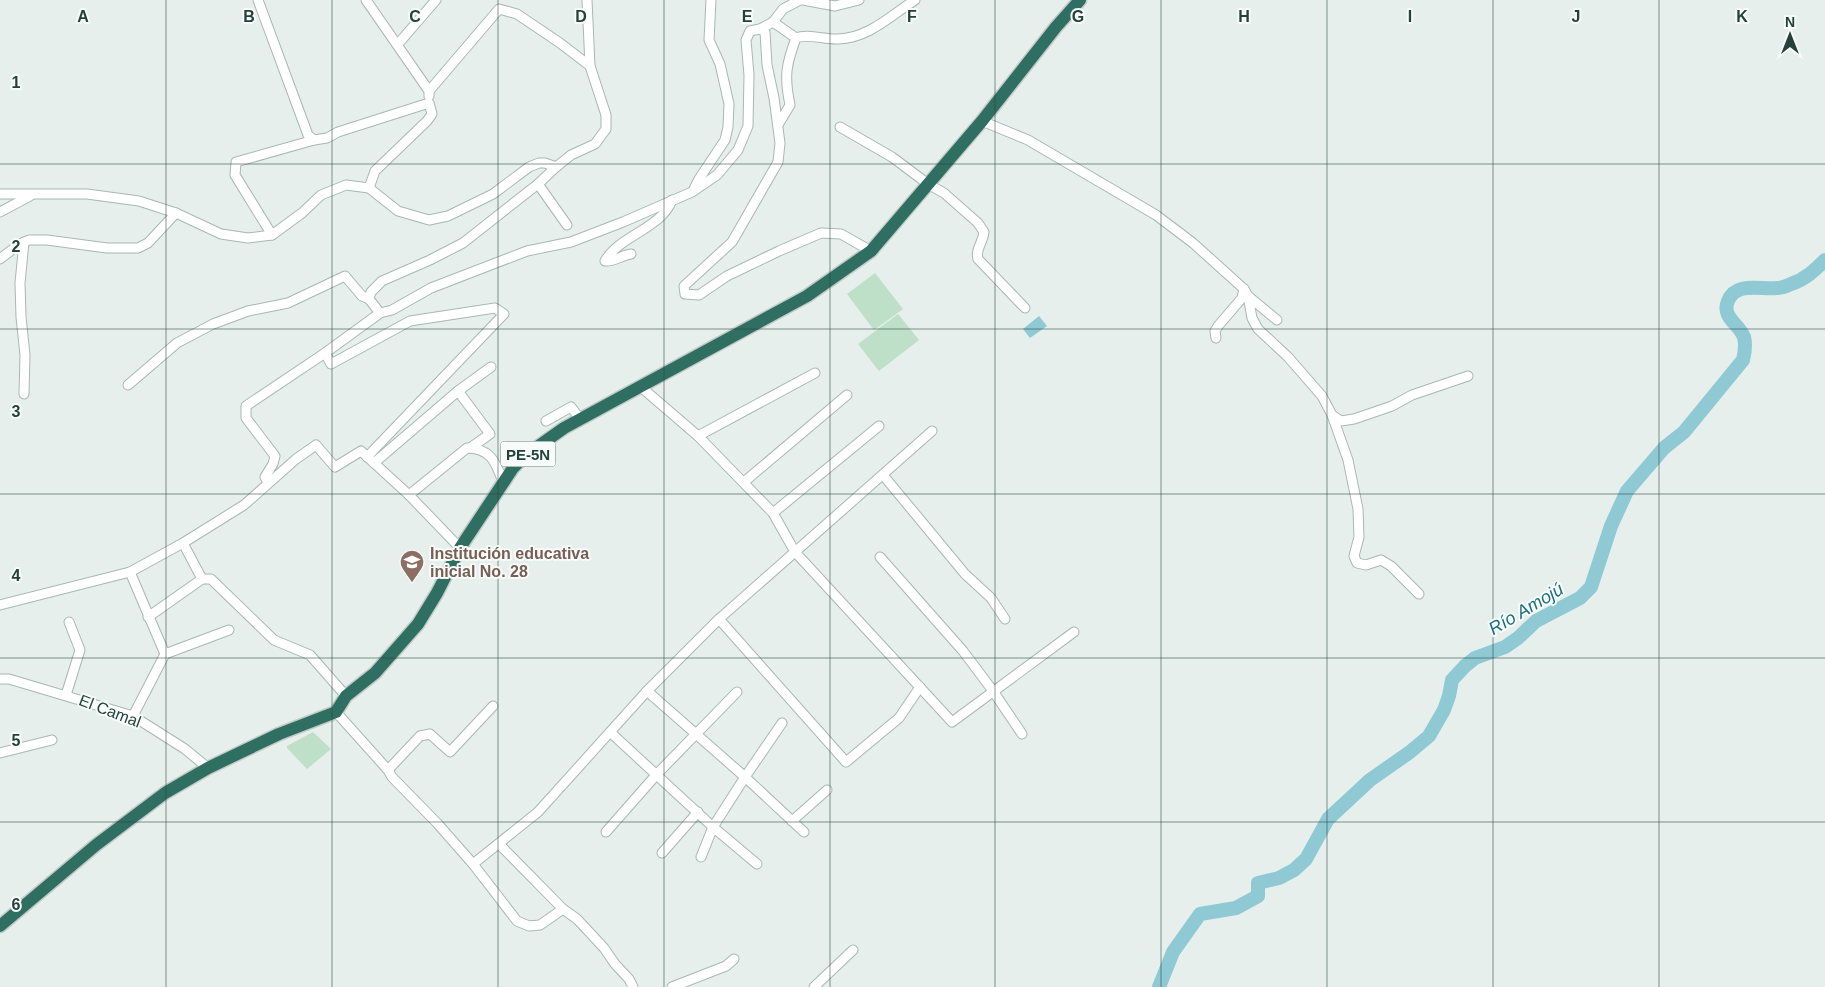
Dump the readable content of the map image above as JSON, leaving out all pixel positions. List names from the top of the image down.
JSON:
{
  "streets": {
    "highway": ["PE-5N"],
    "street": ["El Camal"]
  },
  "water": ["Río Amojú"],
  "places": {
    "school or university": ["Institución educativa inicial No. 28"]
  },
  "north": "top",
  "grid": {
    "columns": [
      "A",
      "B",
      "C",
      "D",
      "E",
      "F",
      "G",
      "H",
      "I",
      "J",
      "K"
    ],
    "rows": [
      "1",
      "2",
      "3",
      "4",
      "5",
      "6"
    ]
  }
}
